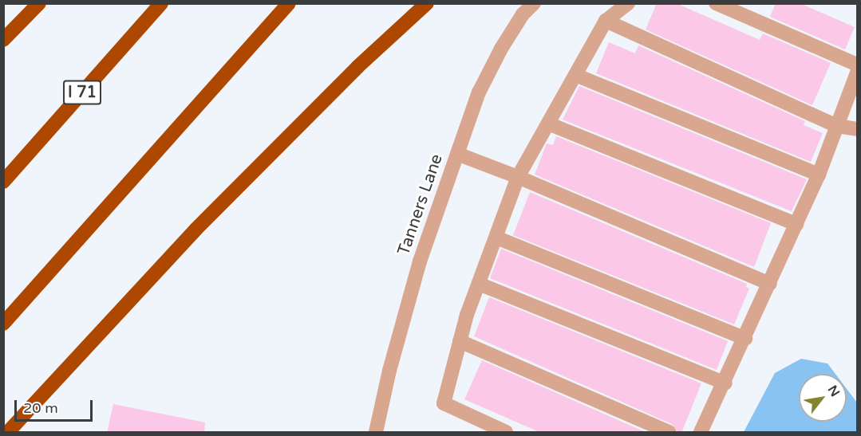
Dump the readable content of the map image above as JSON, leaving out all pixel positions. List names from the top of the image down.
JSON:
{
  "streets": {
    "highway": ["I 71"],
    "street": ["Tanners Lane"]
  },
  "scale_bar": "20 m",
  "north": "top right"
}
